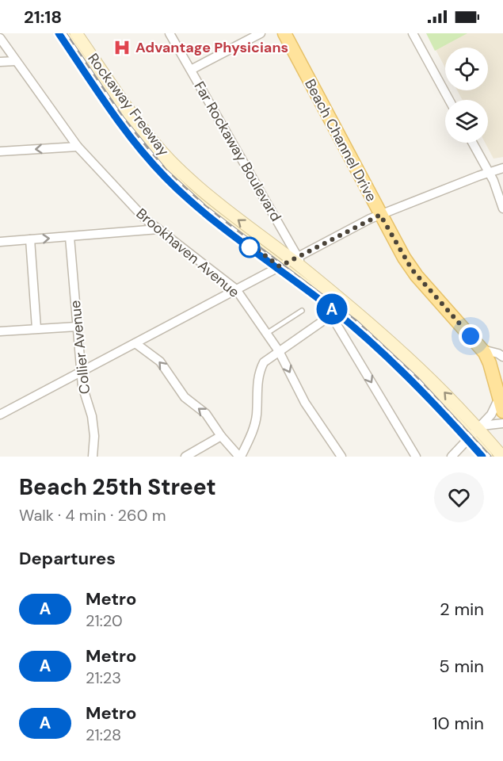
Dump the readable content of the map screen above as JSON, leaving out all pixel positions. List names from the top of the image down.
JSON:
{
  "streets": {
    "main road": ["Beach Channel Drive"],
    "street": [
      "Rockaway Freeway",
      "Far Rockaway Boulevard",
      "Brookhaven Avenue",
      "Collier Avenue"
    ]
  },
  "crossings": [
    ["Rockaway Freeway", "Far Rockaway Boulevard"]
  ],
  "places": {
    "hospital": ["Advantage Physicians"]
  },
  "lines": ["metro line A"],
  "page": {
    "status": "21:18",
    "on_map": "A",
    "heading": [
      ["Beach 25th Street", "Walk · 4 min · 260 m"],
      "Departures"
    ],
    "list": [
      {
        "mark": "A",
        "name": "Metro",
        "note": "21:20",
        "value": "2 min"
      },
      {
        "mark": "A",
        "name": "Metro",
        "note": "21:23",
        "value": "5 min"
      },
      {
        "mark": "A",
        "name": "Metro",
        "note": "21:28",
        "value": "10 min"
      }
    ]
  }
}
